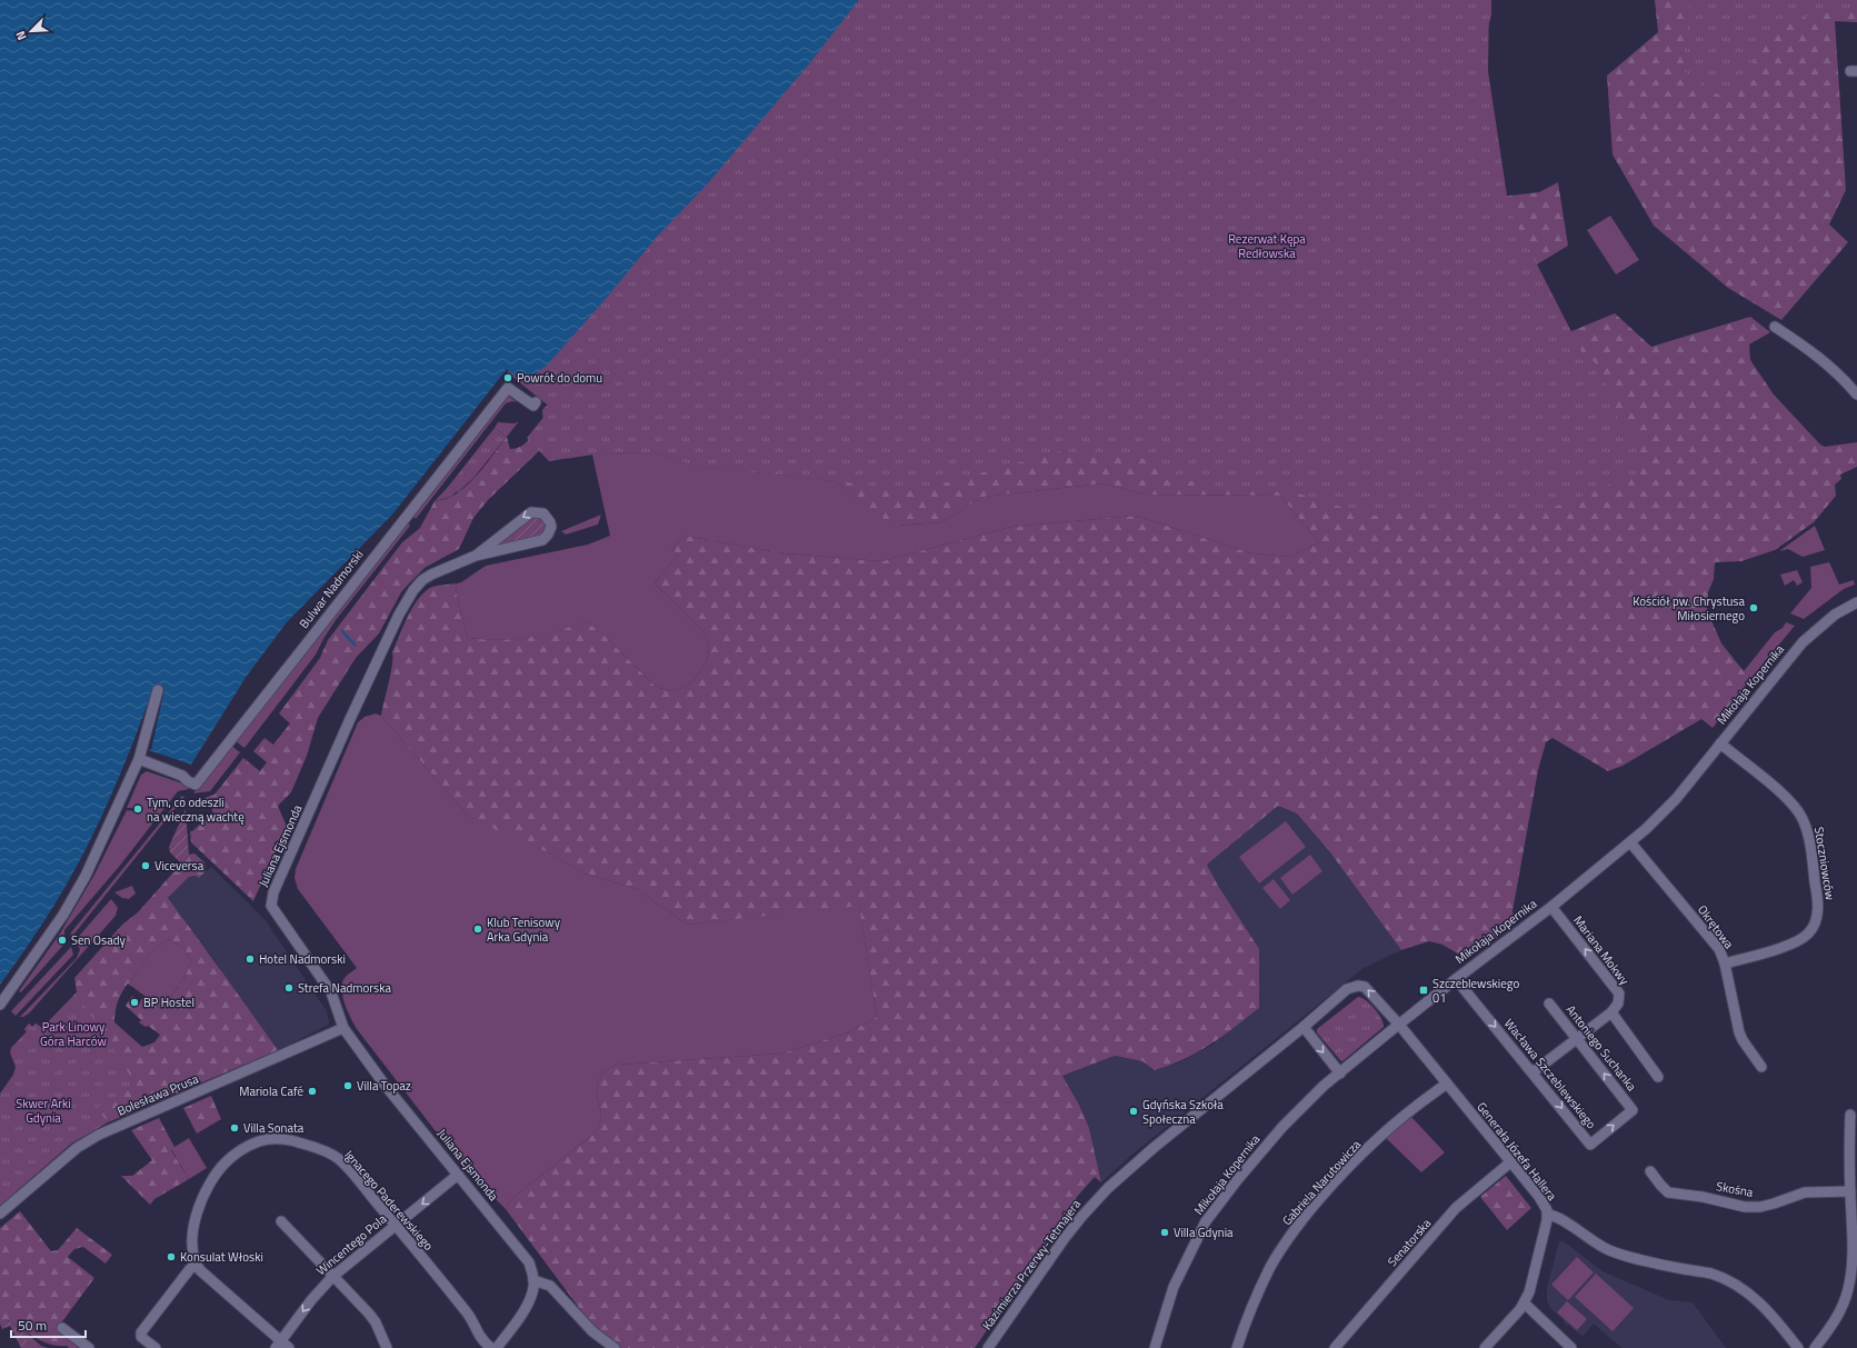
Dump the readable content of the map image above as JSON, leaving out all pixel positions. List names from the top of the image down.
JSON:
{
  "streets": {
    "street": [
      "Bulwar Nadmorski",
      "Mikołaja Kopernika",
      "Juliana Ejsmonda",
      "Stoczniowców",
      "Okrętowa",
      "Mariana Mokwy",
      "Antoniego Suchanka",
      "Wacława Szczeblewskiego",
      "Bolesława Prusa",
      "Generała Józefa Hallera",
      "Gabriela Narutowicza",
      "Skośna",
      "Ignacego Paderewskiego",
      "Senatorska",
      "Wincentego Pola",
      "Kazimierza Przerwy-Tetmajera"
    ]
  },
  "crossings": [
    ["Mikołaja Kopernika", "Stoczniowców"],
    ["Mikołaja Kopernika", "Okrętowa"],
    ["Mikołaja Kopernika", "Mariana Mokwy"],
    ["Mikołaja Kopernika", "Wacława Szczeblewskiego"],
    ["Mikołaja Kopernika", "Generała Józefa Hallera"],
    ["Mikołaja Kopernika", "Kazimierza Przerwy-Tetmajera"],
    ["Juliana Ejsmonda", "Bolesława Prusa"],
    ["Juliana Ejsmonda", "Wincentego Pola"],
    ["Stoczniowców", "Okrętowa"],
    ["Antoniego Suchanka", "Wacława Szczeblewskiego"],
    ["Generała Józefa Hallera", "Gabriela Narutowicza"],
    ["Generała Józefa Hallera", "Senatorska"],
    ["Generała Józefa Hallera", "Kazimierza Przerwy-Tetmajera"],
    ["Ignacego Paderewskiego", "Wincentego Pola"]
  ],
  "one_way": ["Mariana Mokwy", "Wacława Szczeblewskiego", "Wincentego Pola"],
  "parks": ["Rezerwat Kępa Redłowska", "Park Linowy Góra Harców", "Skwer Arki Gdynia"],
  "places": {
    "other": [
      "Powrót do domu",
      "Kościół pw. Chrystusa Miłosiernego",
      "Tym, co odeszli na wieczną wachtę",
      "Viceversa",
      "Klub Tenisowy Arka Gdynia",
      "Sen Osady",
      "Hotel Nadmorski",
      "Strefa Nadmorska",
      "BP Hostel",
      "Villa Topaz",
      "Mariola Café",
      "Gdyńska Szkoła Społeczna",
      "Villa Sonata",
      "Villa Gdynia",
      "Konsulat Włoski"
    ],
    "transit": ["Szczeblewskiego 01"]
  },
  "scale_bar": "50 m",
  "north": "bottom left"
}
